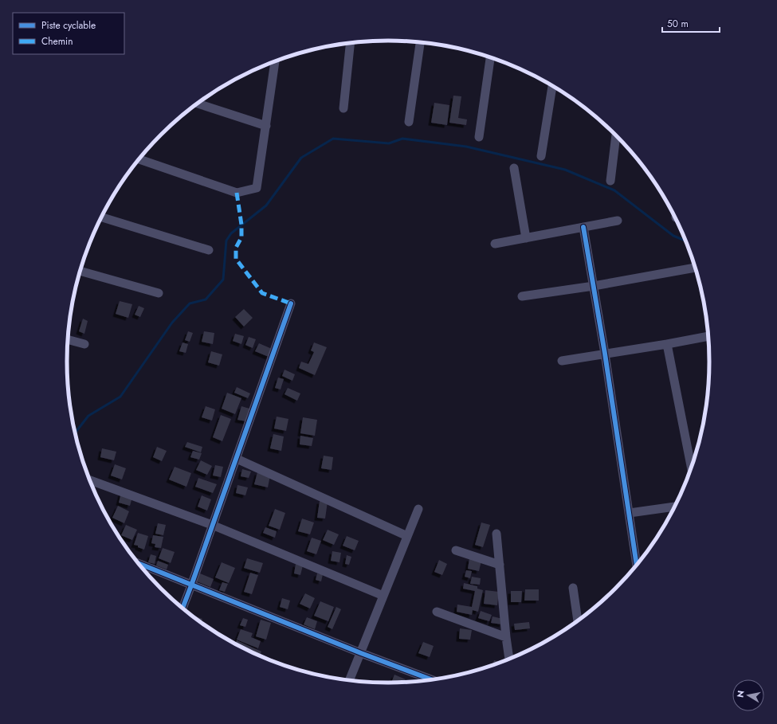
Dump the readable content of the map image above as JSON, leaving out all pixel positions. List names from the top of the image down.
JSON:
{
  "legend": ["Piste cyclable", "Chemin"],
  "scale_bar": "50 m",
  "north": "left"
}
